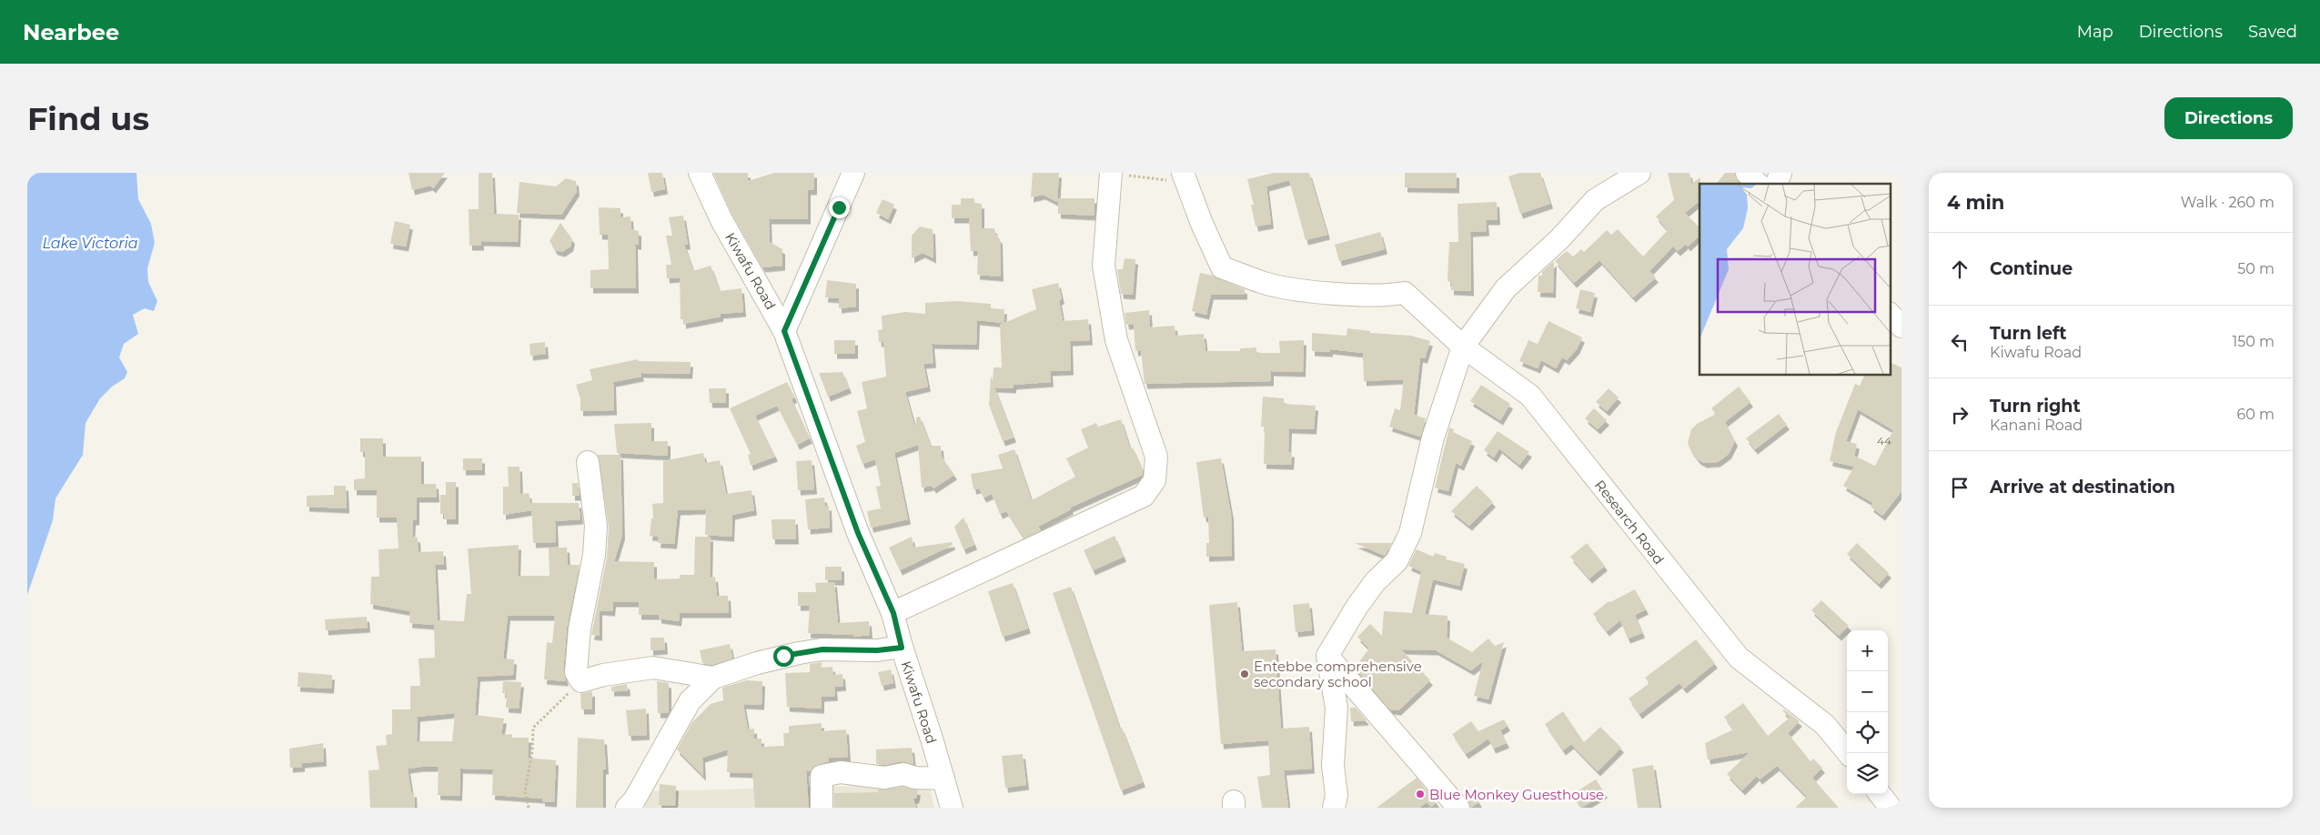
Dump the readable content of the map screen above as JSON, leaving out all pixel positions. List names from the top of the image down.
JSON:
{
  "streets": {
    "street": ["Kiwafu Road", "Research Road"]
  },
  "water": ["Lake Victoria"],
  "places": ["Entebbe comprehensive secondary school", "Blue Monkey Guesthouse"],
  "house_numbers": ["44"],
  "page": {
    "header": "Nearbee",
    "nav": ["Map", "Directions", "Saved"],
    "buttons": "Directions",
    "title": "Find us",
    "heading": ["4 min", "Walk · 260 m"],
    "list": [
      ["Continue", "50 m"],
      ["Turn left", "Kiwafu Road", "150 m"],
      ["Turn right", "Kanani Road", "60 m"],
      "Arrive at destination"
    ],
    "map_buttons": ["+", "−"]
  }
}
